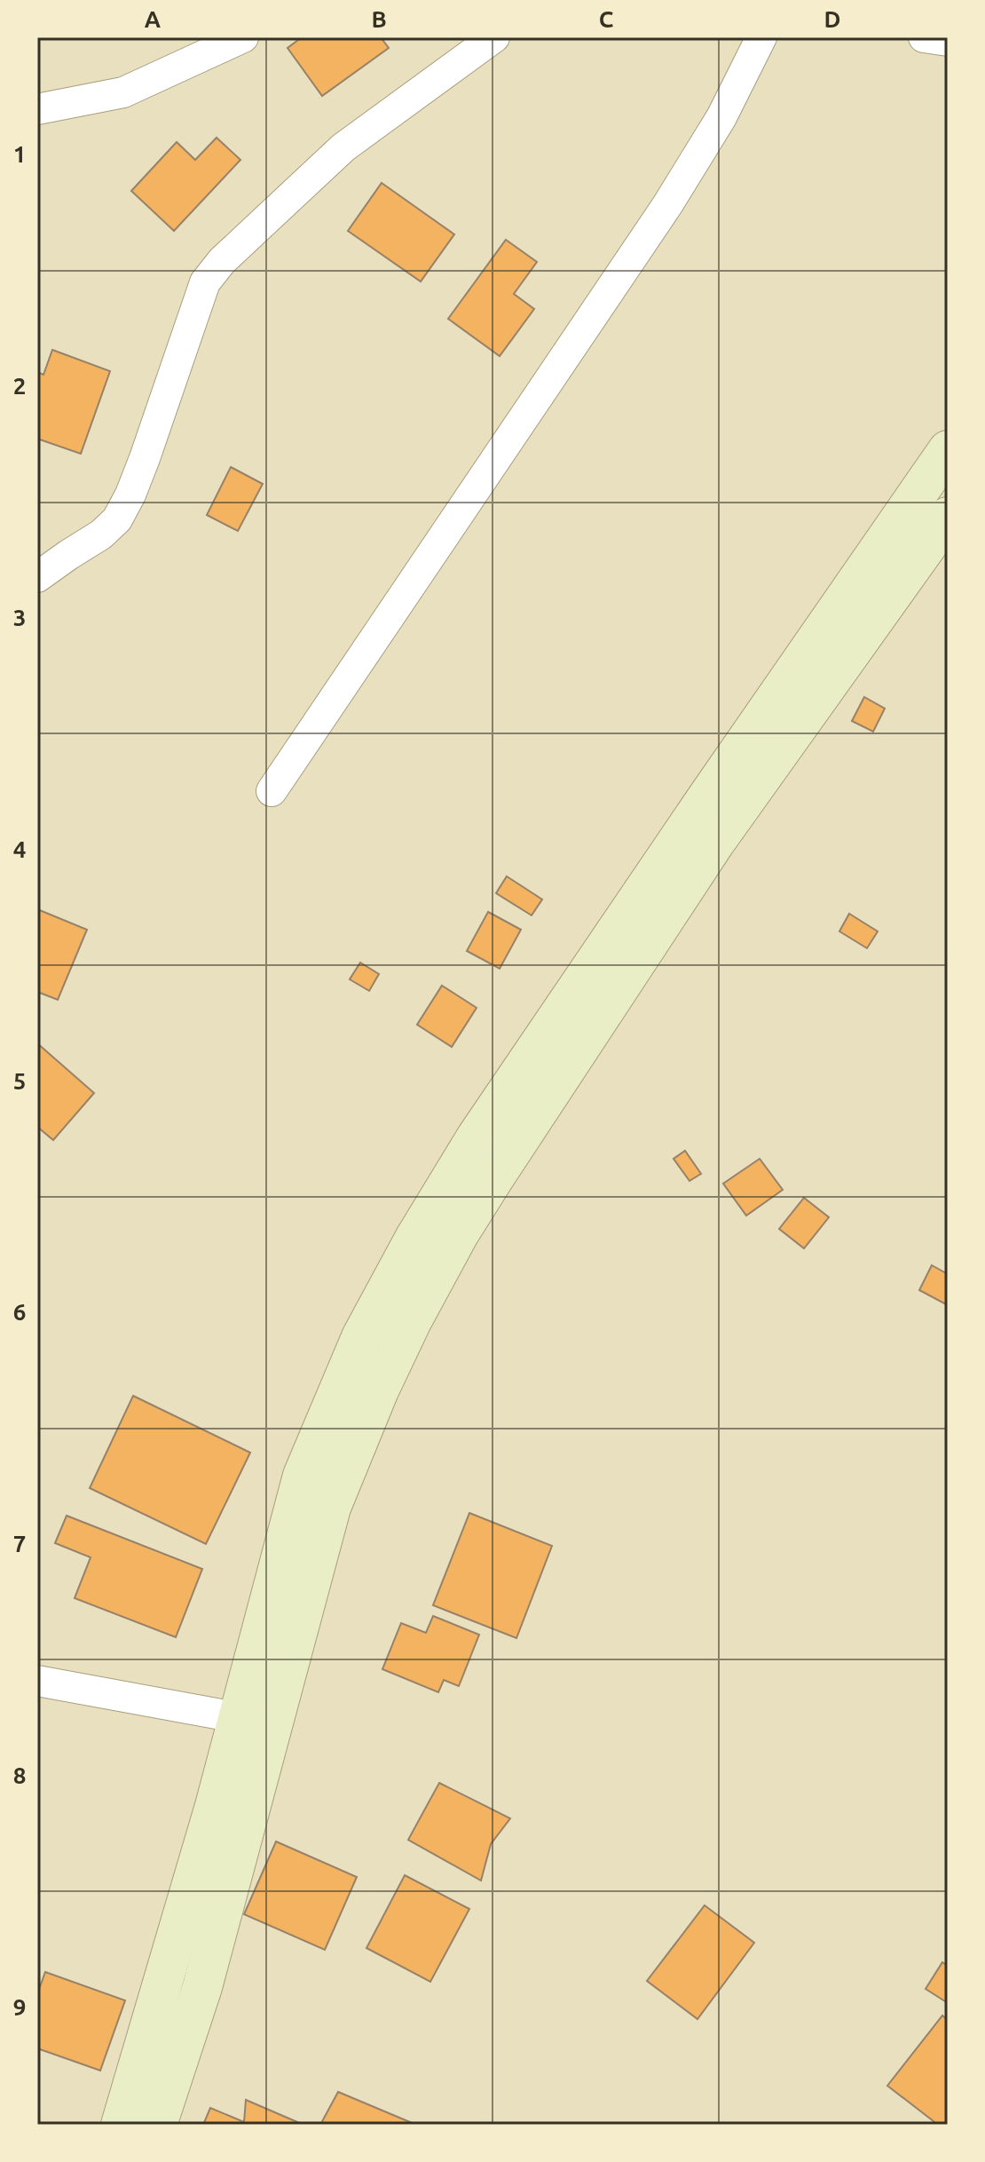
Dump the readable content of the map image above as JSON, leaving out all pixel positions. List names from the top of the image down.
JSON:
{
  "grid": {
    "columns": [
      "A",
      "B",
      "C",
      "D"
    ],
    "rows": [
      "1",
      "2",
      "3",
      "4",
      "5",
      "6",
      "7",
      "8",
      "9"
    ]
  }
}
